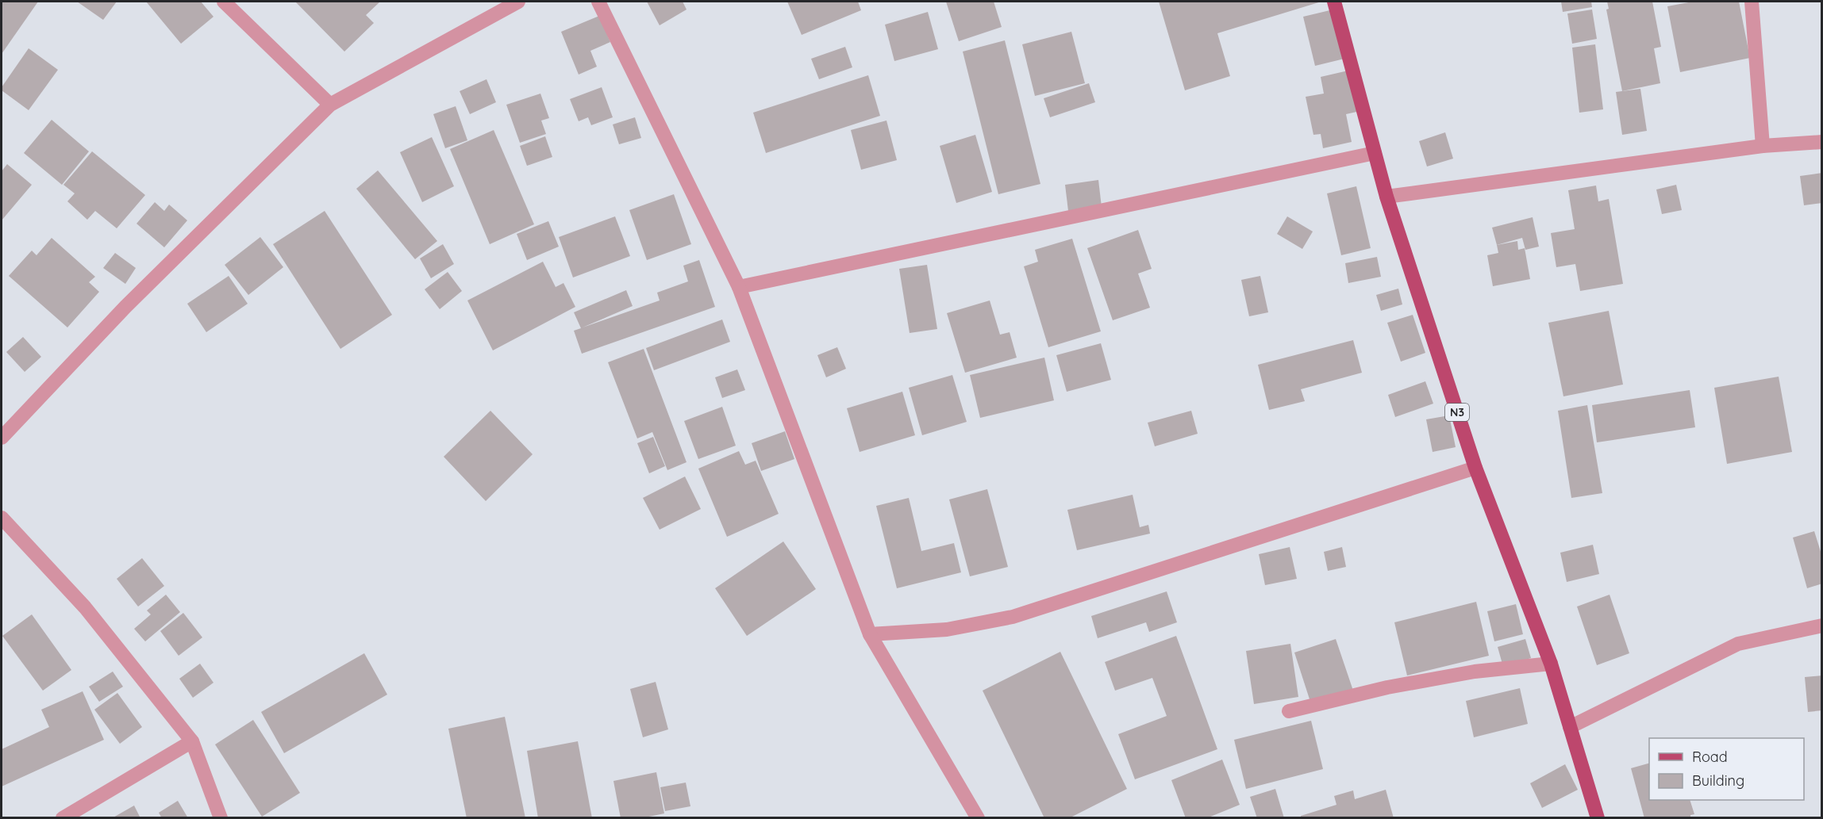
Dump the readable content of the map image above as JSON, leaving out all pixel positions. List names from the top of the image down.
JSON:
{
  "streets": {
    "main road": ["N3"]
  },
  "legend": ["Road", "Building"]
}
